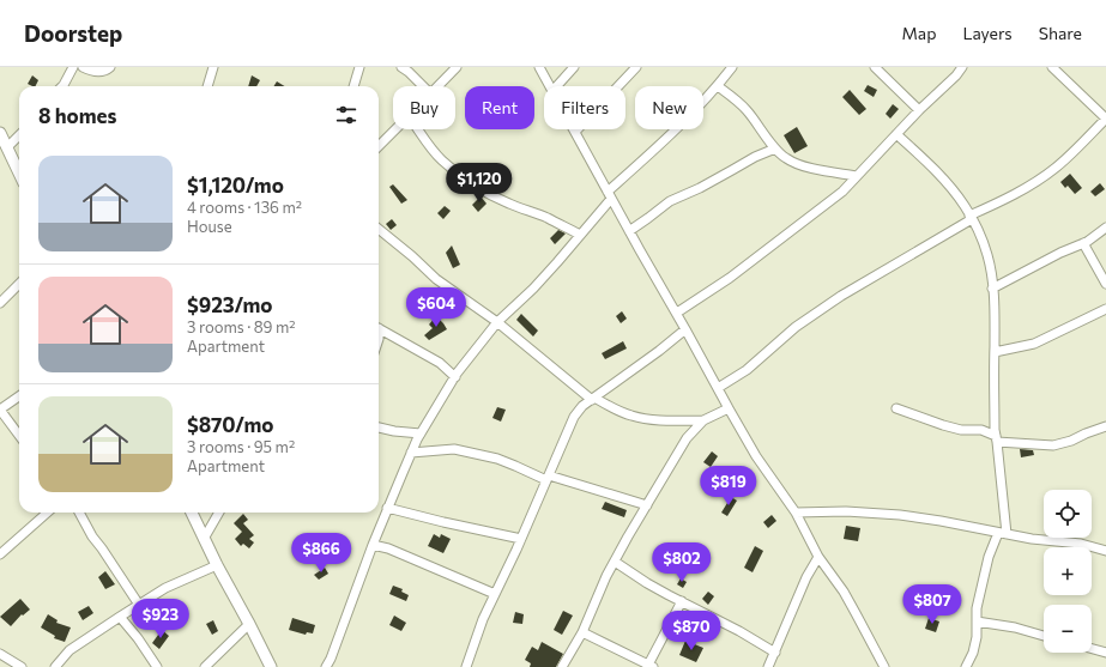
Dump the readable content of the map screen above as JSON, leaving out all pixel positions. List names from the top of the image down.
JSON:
{
  "page": {
    "header": "Doorstep",
    "nav": ["Map", "Layers", "Share"],
    "chip": [
      "Buy",
      "Rent",
      "Filters",
      "New"
    ],
    "heading": "8 homes",
    "list": [
      {
        "name": "$1,120/mo",
        "note": "4 rooms · 136 m² · House"
      },
      {
        "name": "$923/mo",
        "note": "3 rooms · 89 m² · Apartment"
      },
      {
        "name": "$870/mo",
        "note": "3 rooms · 95 m² · Apartment"
      }
    ],
    "price": [
      "$1,120",
      "$604",
      "$819",
      "$866",
      "$802",
      "$807",
      "$923",
      "$870"
    ],
    "map_buttons": ["+", "−"]
  }
}
